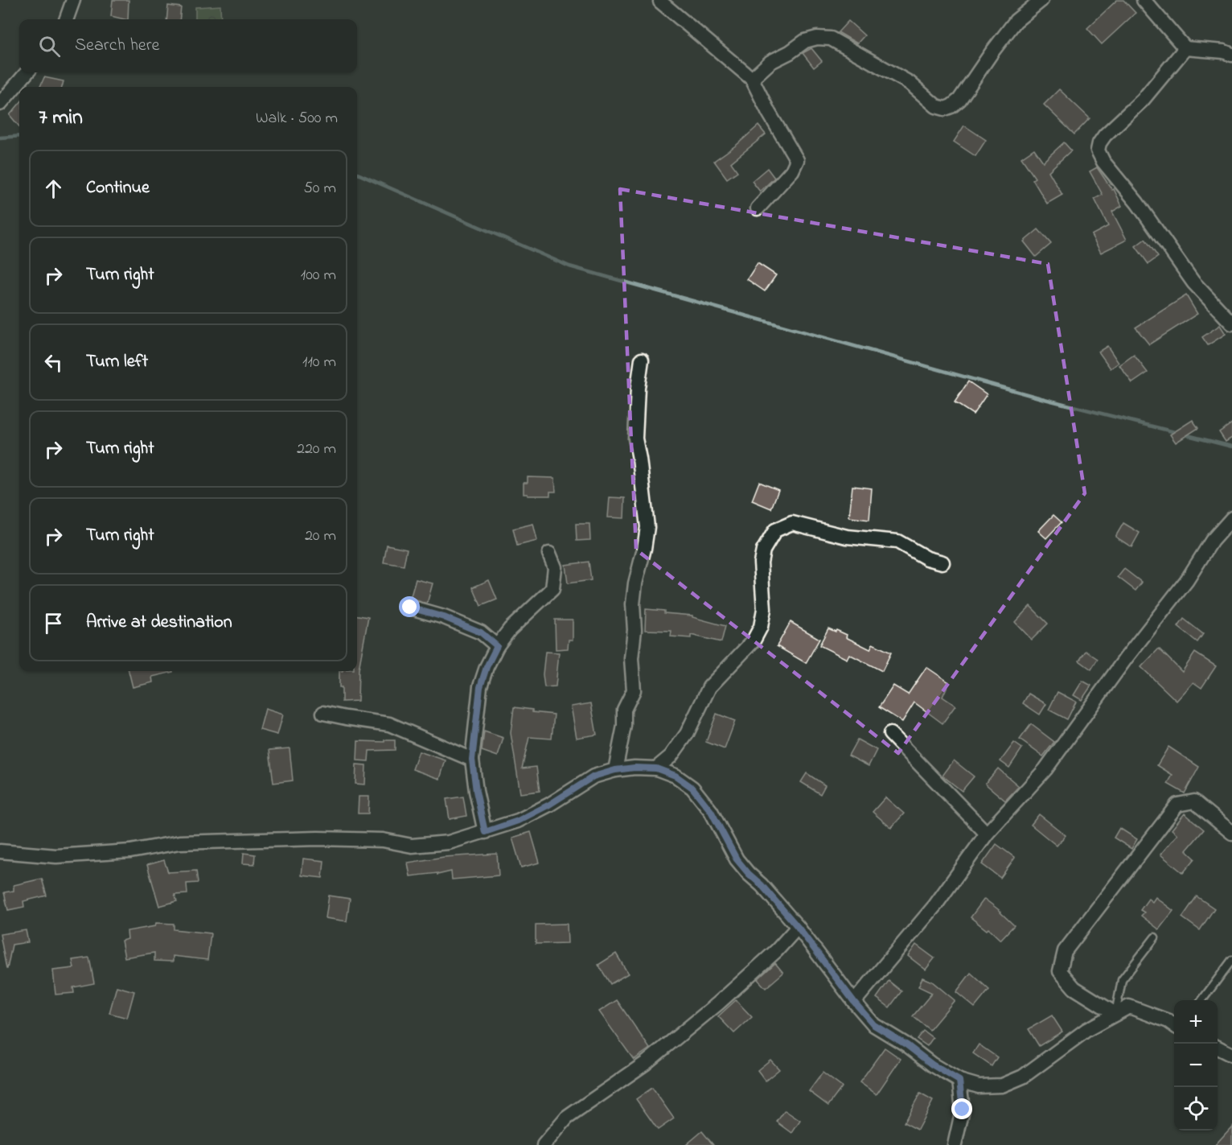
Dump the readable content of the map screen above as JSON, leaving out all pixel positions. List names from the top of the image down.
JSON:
{
  "page": {
    "search": "Search here",
    "heading": ["7 min", "Walk · 500 m"],
    "list": [
      ["Continue", "50 m"],
      ["Turn right", "100 m"],
      ["Turn left", "110 m"],
      ["Turn right", "220 m"],
      ["Turn right", "20 m"],
      "Arrive at destination"
    ],
    "map_buttons": ["+", "−"]
  }
}
